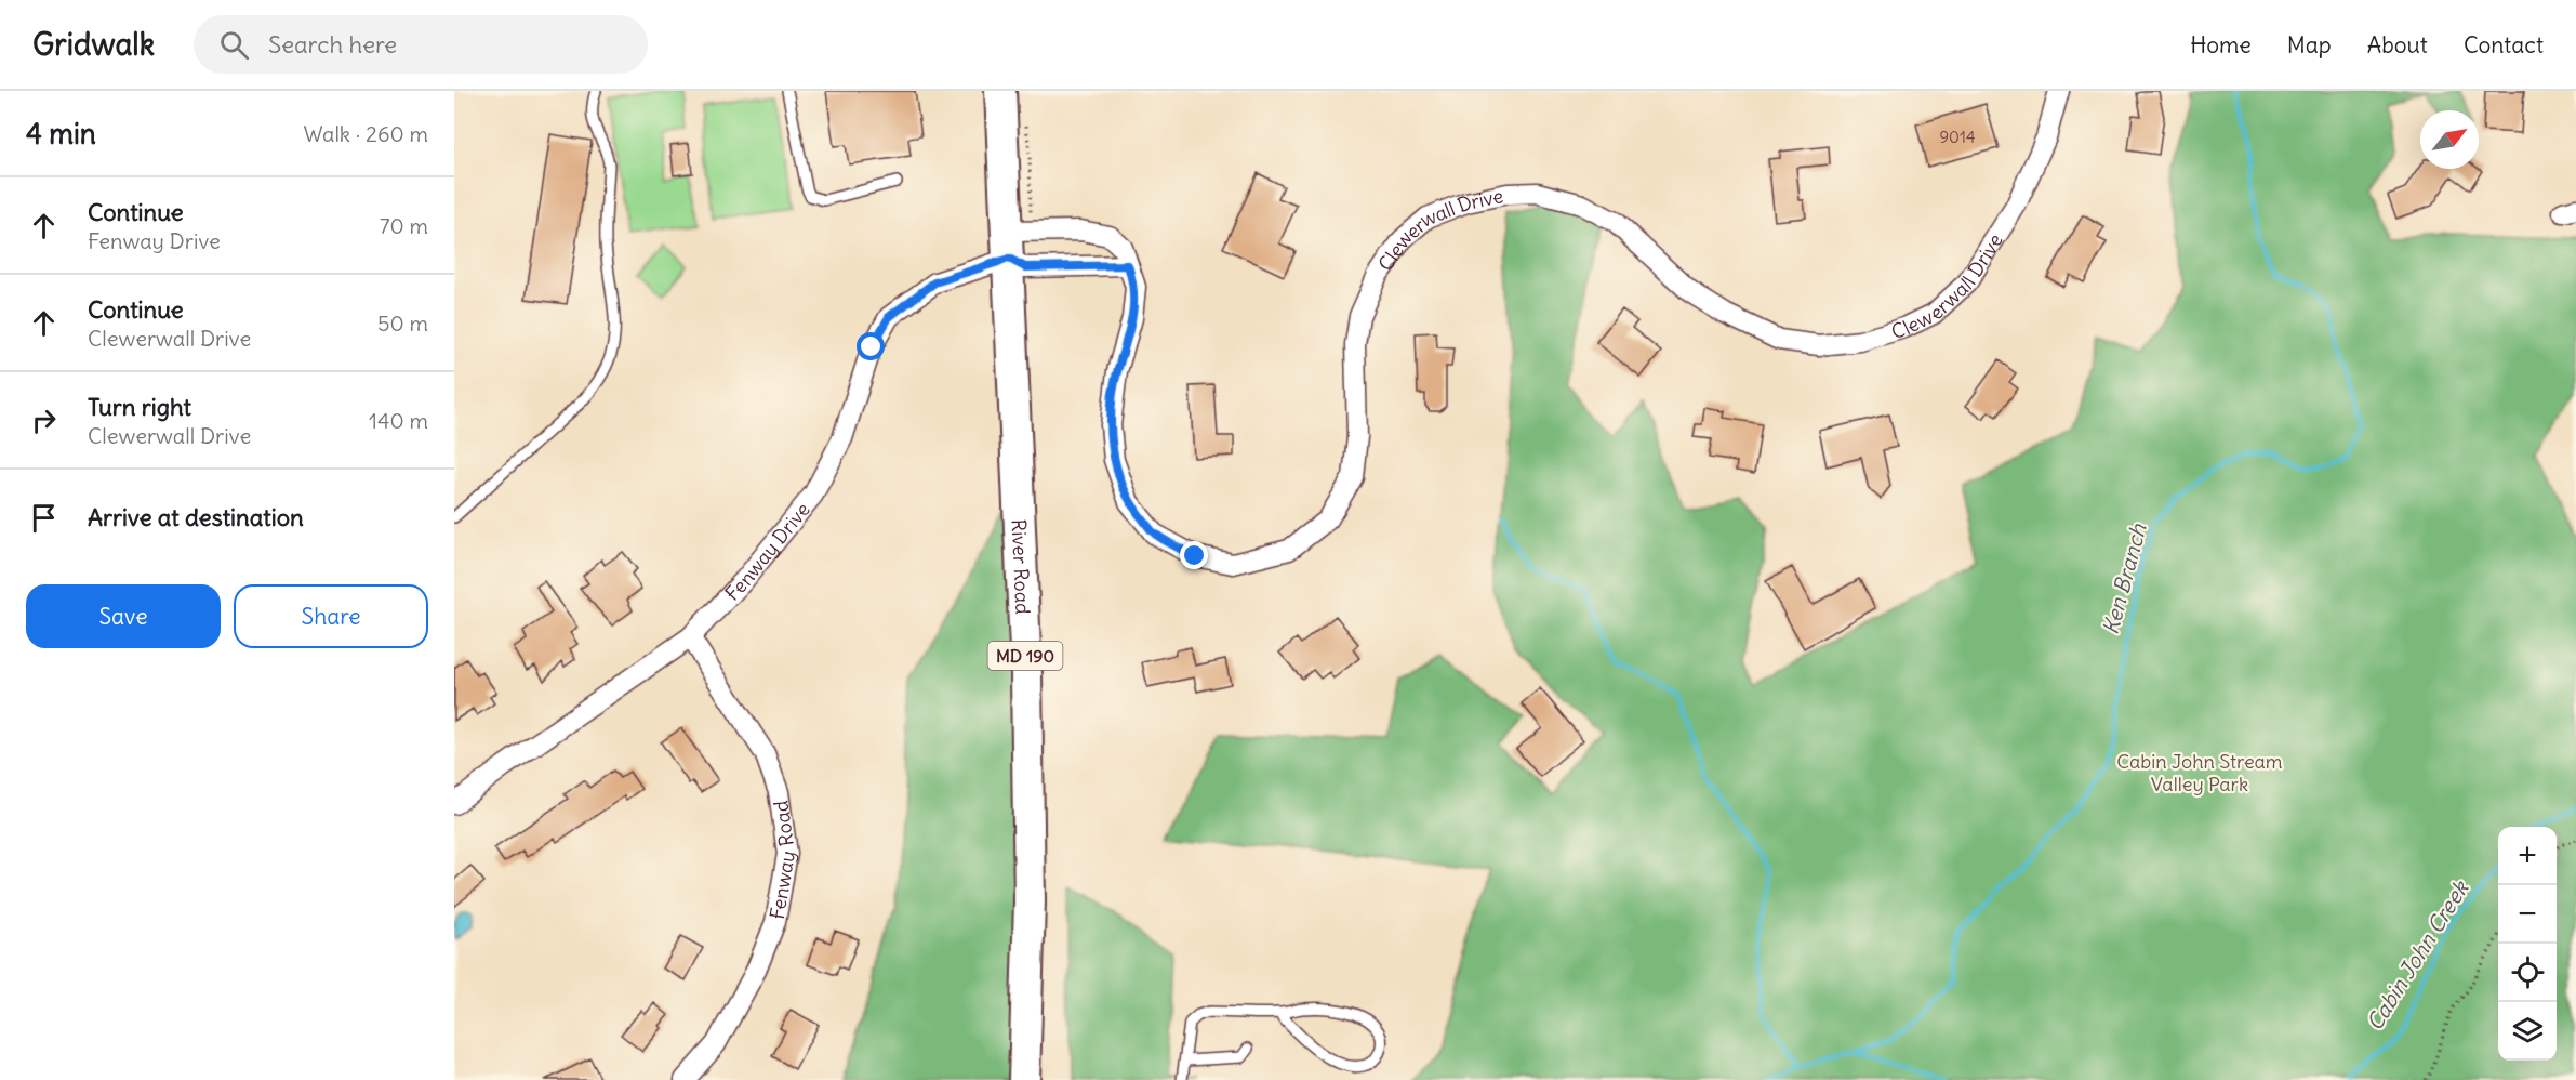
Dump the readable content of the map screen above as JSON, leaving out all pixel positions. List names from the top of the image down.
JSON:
{
  "streets": {
    "main road": ["River Road", "MD 190"],
    "street": ["Clewerwall Drive", "Fenway Drive", "Fenway Road"]
  },
  "crossings": [
    ["Clewerwall Drive", "Fenway Drive"],
    ["Clewerwall Drive", "River Road"],
    ["Fenway Drive", "River Road"],
    ["Fenway Drive", "Fenway Road"]
  ],
  "water": ["Ken Branch", "Cabin John Creek"],
  "parks": ["Cabin John Stream Valley Park"],
  "house_numbers": ["9014"],
  "north": "top right",
  "page": {
    "header": "Gridwalk",
    "search": "Search here",
    "nav": [
      "Home",
      "Map",
      "About",
      "Contact"
    ],
    "heading": ["4 min", "Walk · 260 m"],
    "list": [
      ["Continue", "Fenway Drive", "70 m"],
      ["Continue", "Clewerwall Drive", "50 m"],
      ["Turn right", "Clewerwall Drive", "140 m"],
      "Arrive at destination"
    ],
    "buttons": ["Save", "Share"],
    "map_buttons": ["+", "−"]
  }
}
